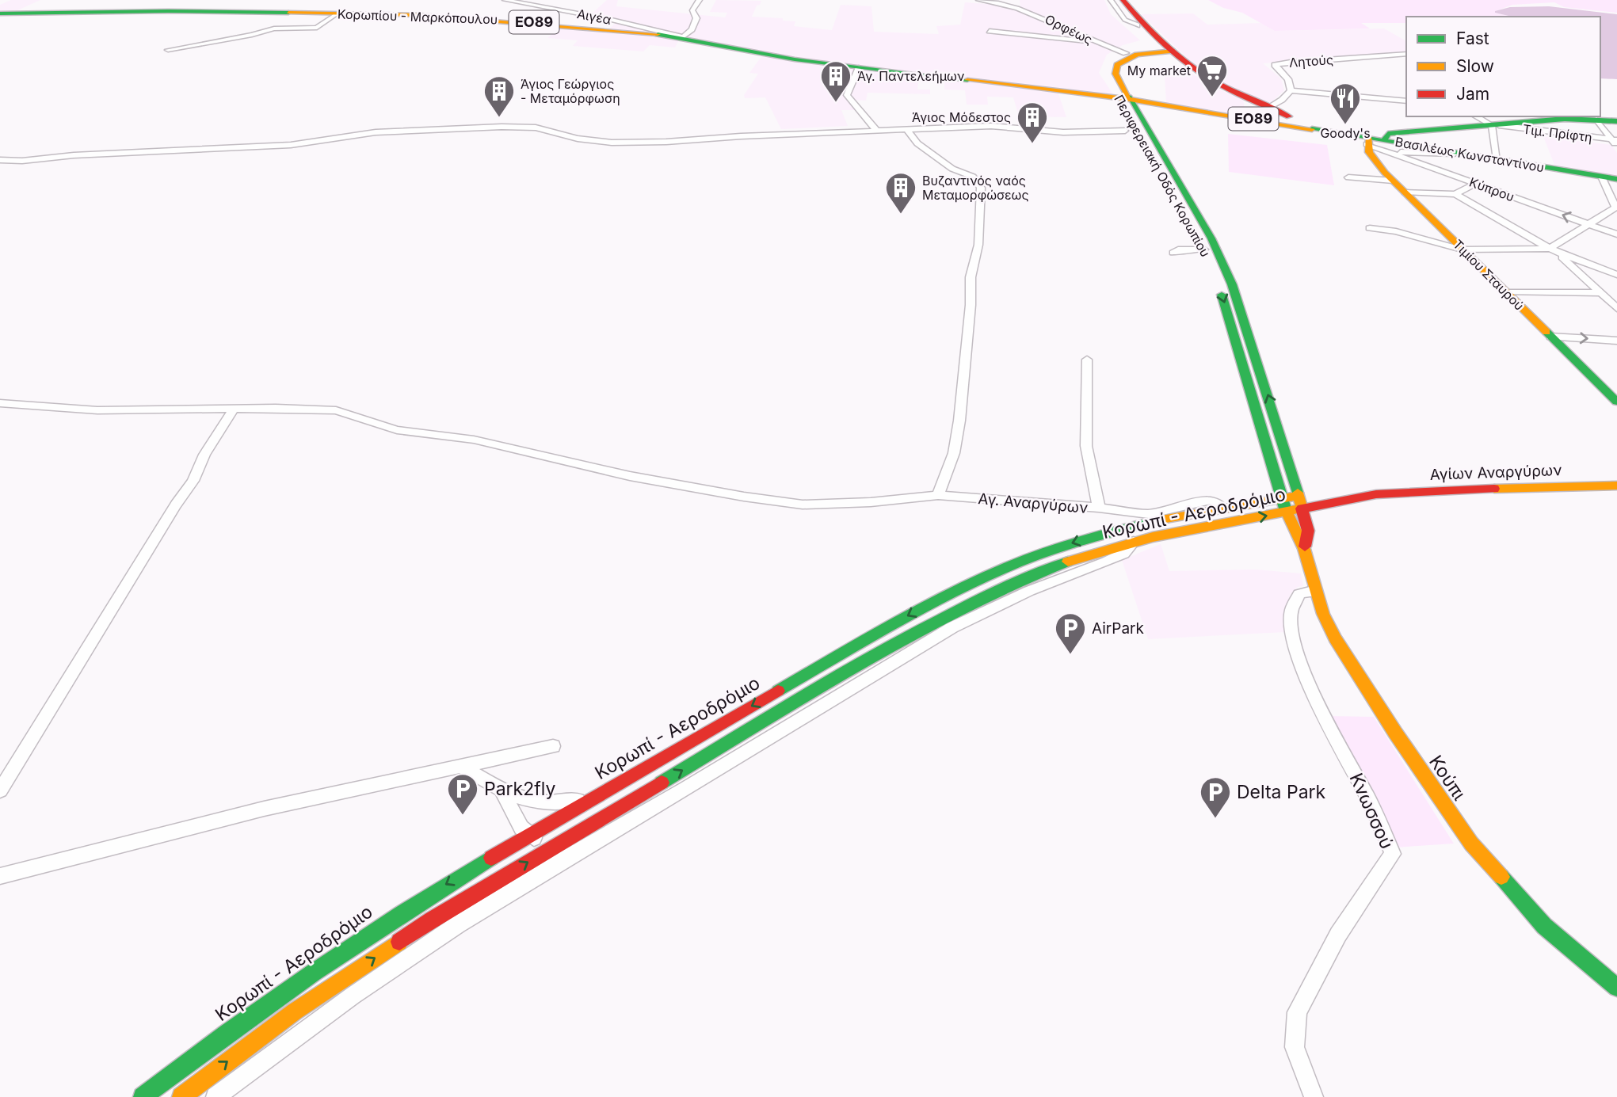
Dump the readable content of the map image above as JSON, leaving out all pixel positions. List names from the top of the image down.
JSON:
{
  "streets": {
    "main road": [
      "Κορωπίου - Μαρκόπουλου",
      "ΕΟ89",
      "Βασιλέως Κωνσταντίνου",
      "Περιφερειακή Οδός Κορωπίου",
      "Τιμίου Σταυρού",
      "Αγίων Αναργύρων",
      "Κορωπί - Αεροδρόμιο",
      "Κούπι"
    ],
    "street": [
      "Αιγέα",
      "Ορφέως",
      "Λητούς",
      "Τιμ. Πρίφτη",
      "Κύπρου",
      "Αγ. Αναργύρων",
      "Κνωσσού"
    ]
  },
  "crossings": [
    ["Κορωπίου - Μαρκόπουλου", "Αιγέα"],
    ["Κορωπίου - Μαρκόπουλου", "Βασιλέως Κωνσταντίνου"],
    ["Κορωπίου - Μαρκόπουλου", "Περιφερειακή Οδός Κορωπίου"],
    ["Ορφέως", "Περιφερειακή Οδός Κορωπίου"],
    ["Βασιλέως Κωνσταντίνου", "Κύπρου"],
    ["Βασιλέως Κωνσταντίνου", "Τιμίου Σταυρού"],
    ["Περιφερειακή Οδός Κορωπίου", "Αγίων Αναργύρων"],
    ["Περιφερειακή Οδός Κορωπίου", "Κορωπί - Αεροδρόμιο"],
    ["Περιφερειακή Οδός Κορωπίου", "Κούπι"],
    ["Αγίων Αναργύρων", "Κορωπί - Αεροδρόμιο"],
    ["Αγίων Αναργύρων", "Κούπι"],
    ["Αγ. Αναργύρων", "Κορωπί - Αεροδρόμιο"],
    ["Κορωπί - Αεροδρόμιο", "Κούπι"],
    ["Κούπι", "Κνωσσού"]
  ],
  "places": {
    "supermarket": ["My market"],
    "building": [
      "Άγ. Παντελεήμων",
      "Άγιος Γεώργιος - Μεταμόρφωση",
      "Άγιος Μόδεστος",
      "Βυζαντινός ναός Μεταμορφώσεως"
    ],
    "restaurant": ["Goody's"],
    "parking": ["AirPark", "Park2fly", "Delta Park"]
  },
  "legend": ["Fast", "Slow", "Jam"]
}
